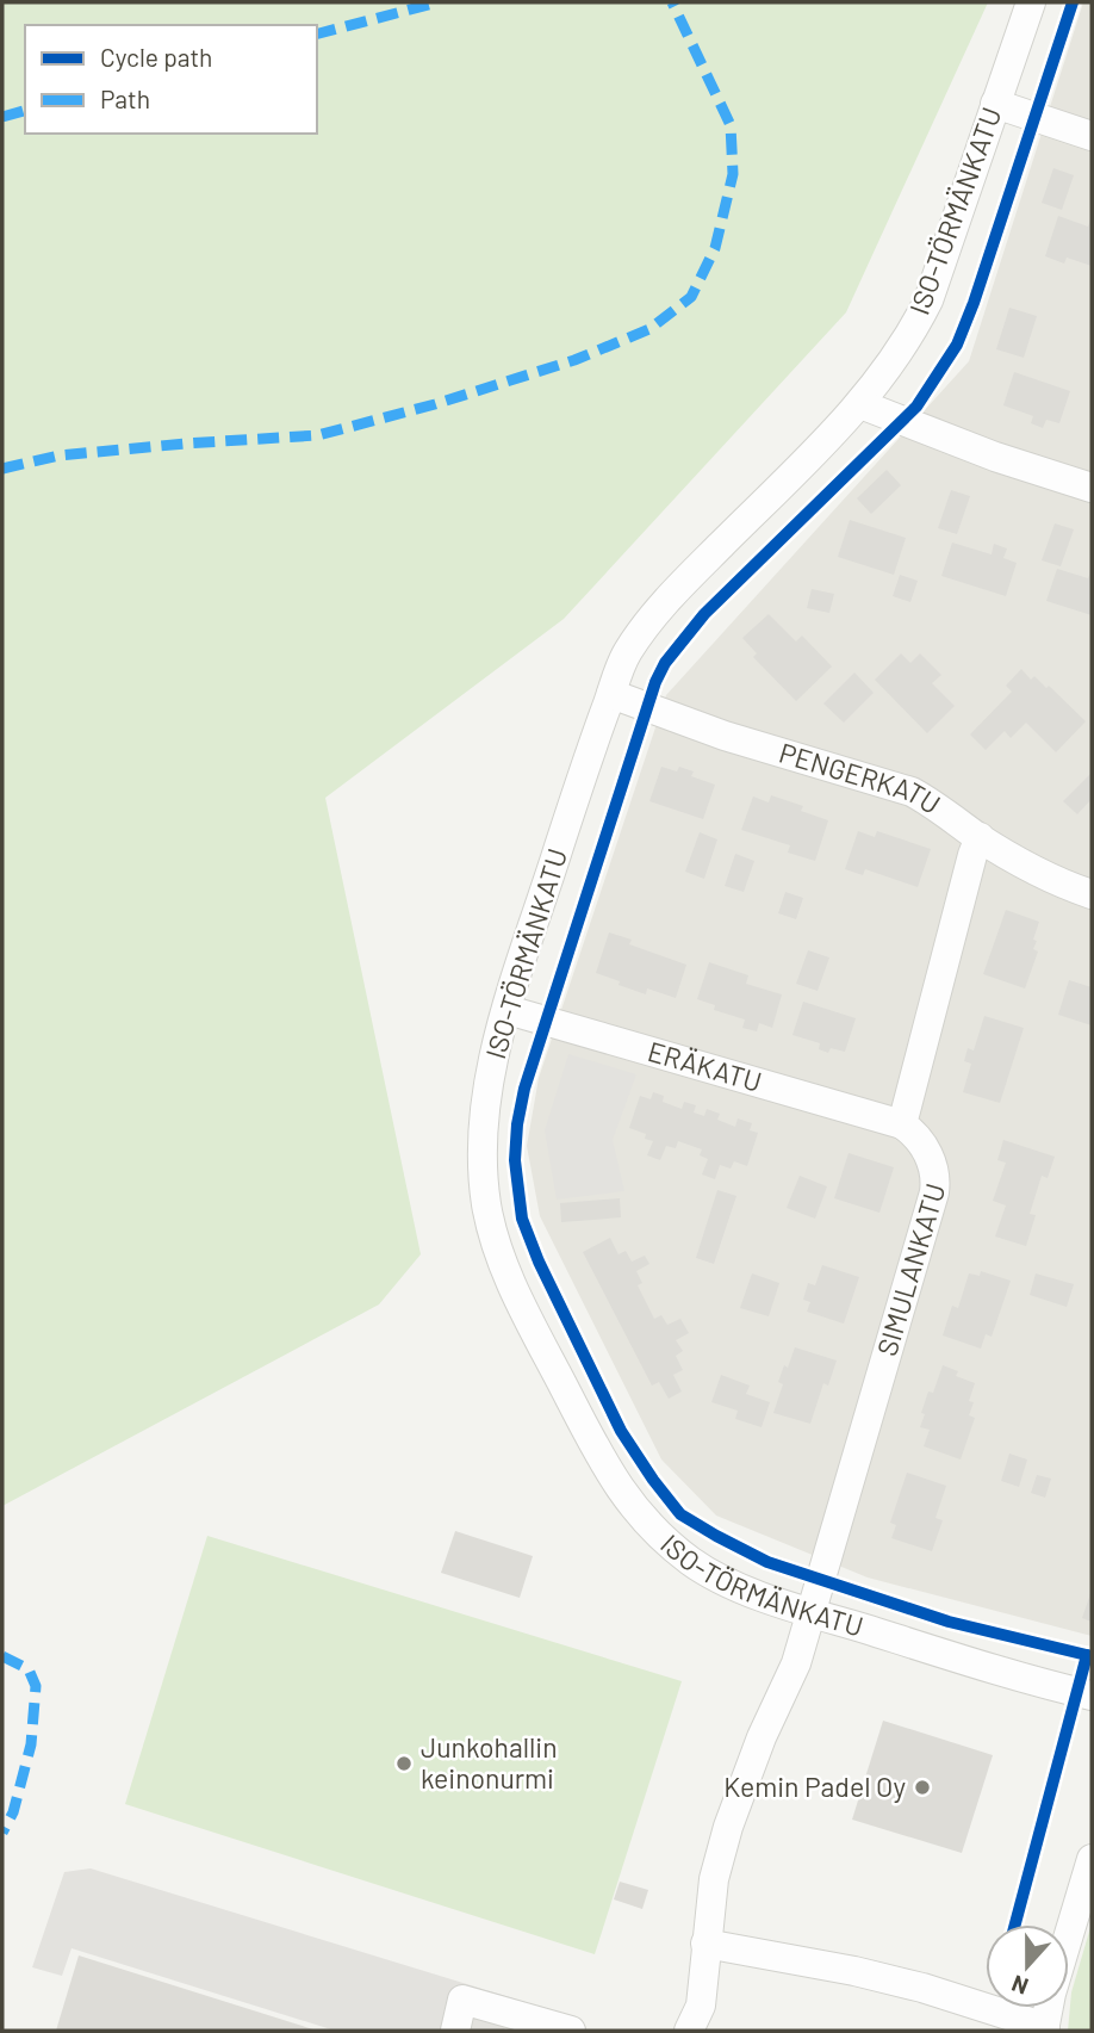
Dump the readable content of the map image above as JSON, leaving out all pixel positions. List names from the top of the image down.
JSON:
{
  "streets": {
    "street": [
      "ISO-TÖRMÄNKATU",
      "PENGERKATU",
      "ERÄKATU",
      "SIMULANKATU"
    ]
  },
  "crossings": [
    ["ISO-TÖRMÄNKATU", "PENGERKATU"],
    ["ISO-TÖRMÄNKATU", "ERÄKATU"],
    ["ISO-TÖRMÄNKATU", "SIMULANKATU"],
    ["ERÄKATU", "SIMULANKATU"]
  ],
  "places": ["Junkohallin keinonurmi", "Kemin Padel Oy"],
  "legend": ["Cycle path", "Path"],
  "north": "bottom"
}
